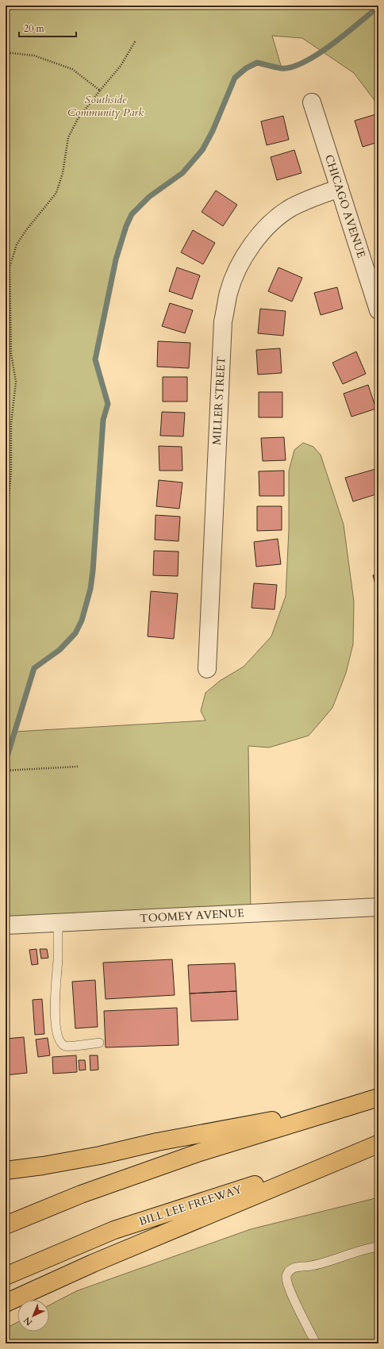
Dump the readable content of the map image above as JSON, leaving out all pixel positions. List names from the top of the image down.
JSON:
{
  "streets": {
    "highway": ["BILL LEE FREEWAY"],
    "street": ["CHICAGO AVENUE", "MILLER STREET", "TOOMEY AVENUE"]
  },
  "crossings": [
    ["CHICAGO AVENUE", "MILLER STREET"]
  ],
  "parks": ["Southside Community Park"],
  "scale_bar": "20 m",
  "north": "bottom left"
}
